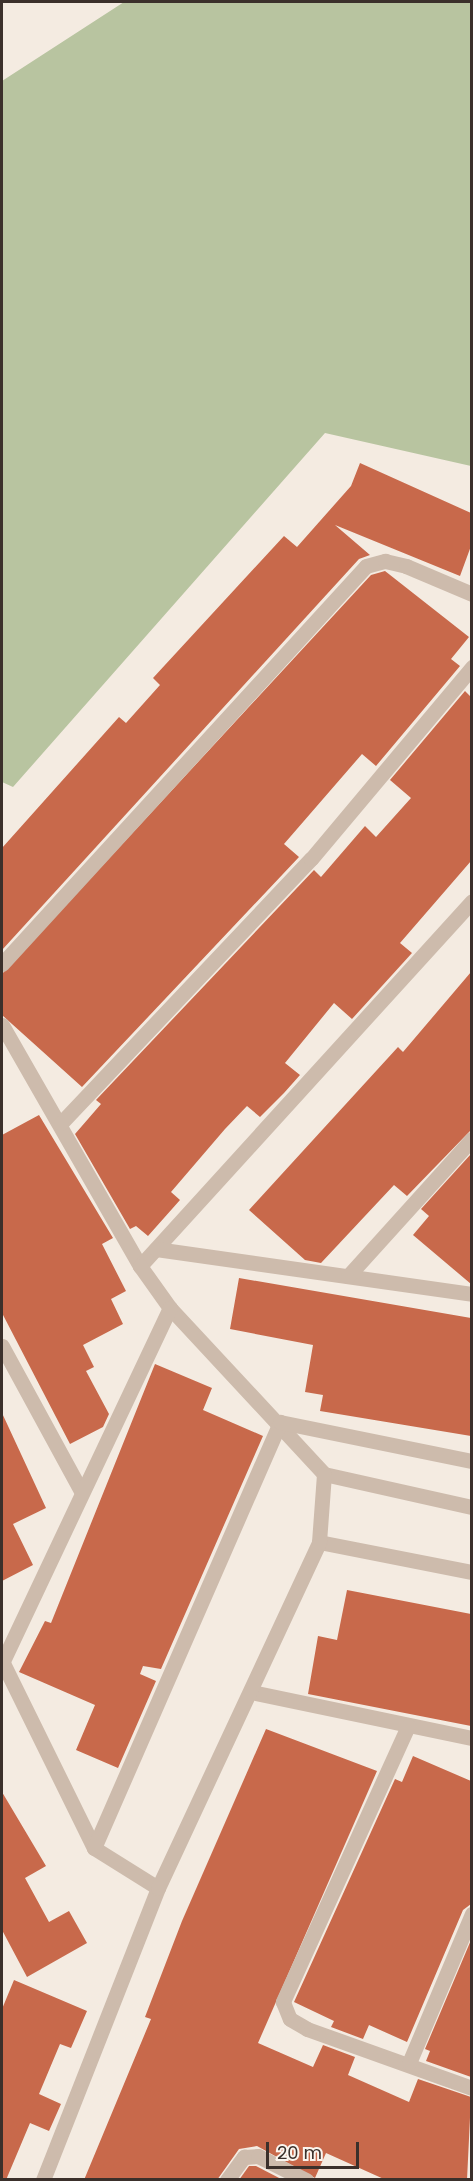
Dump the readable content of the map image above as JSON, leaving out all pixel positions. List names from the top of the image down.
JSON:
{
  "scale_bar": "20 m"
}
